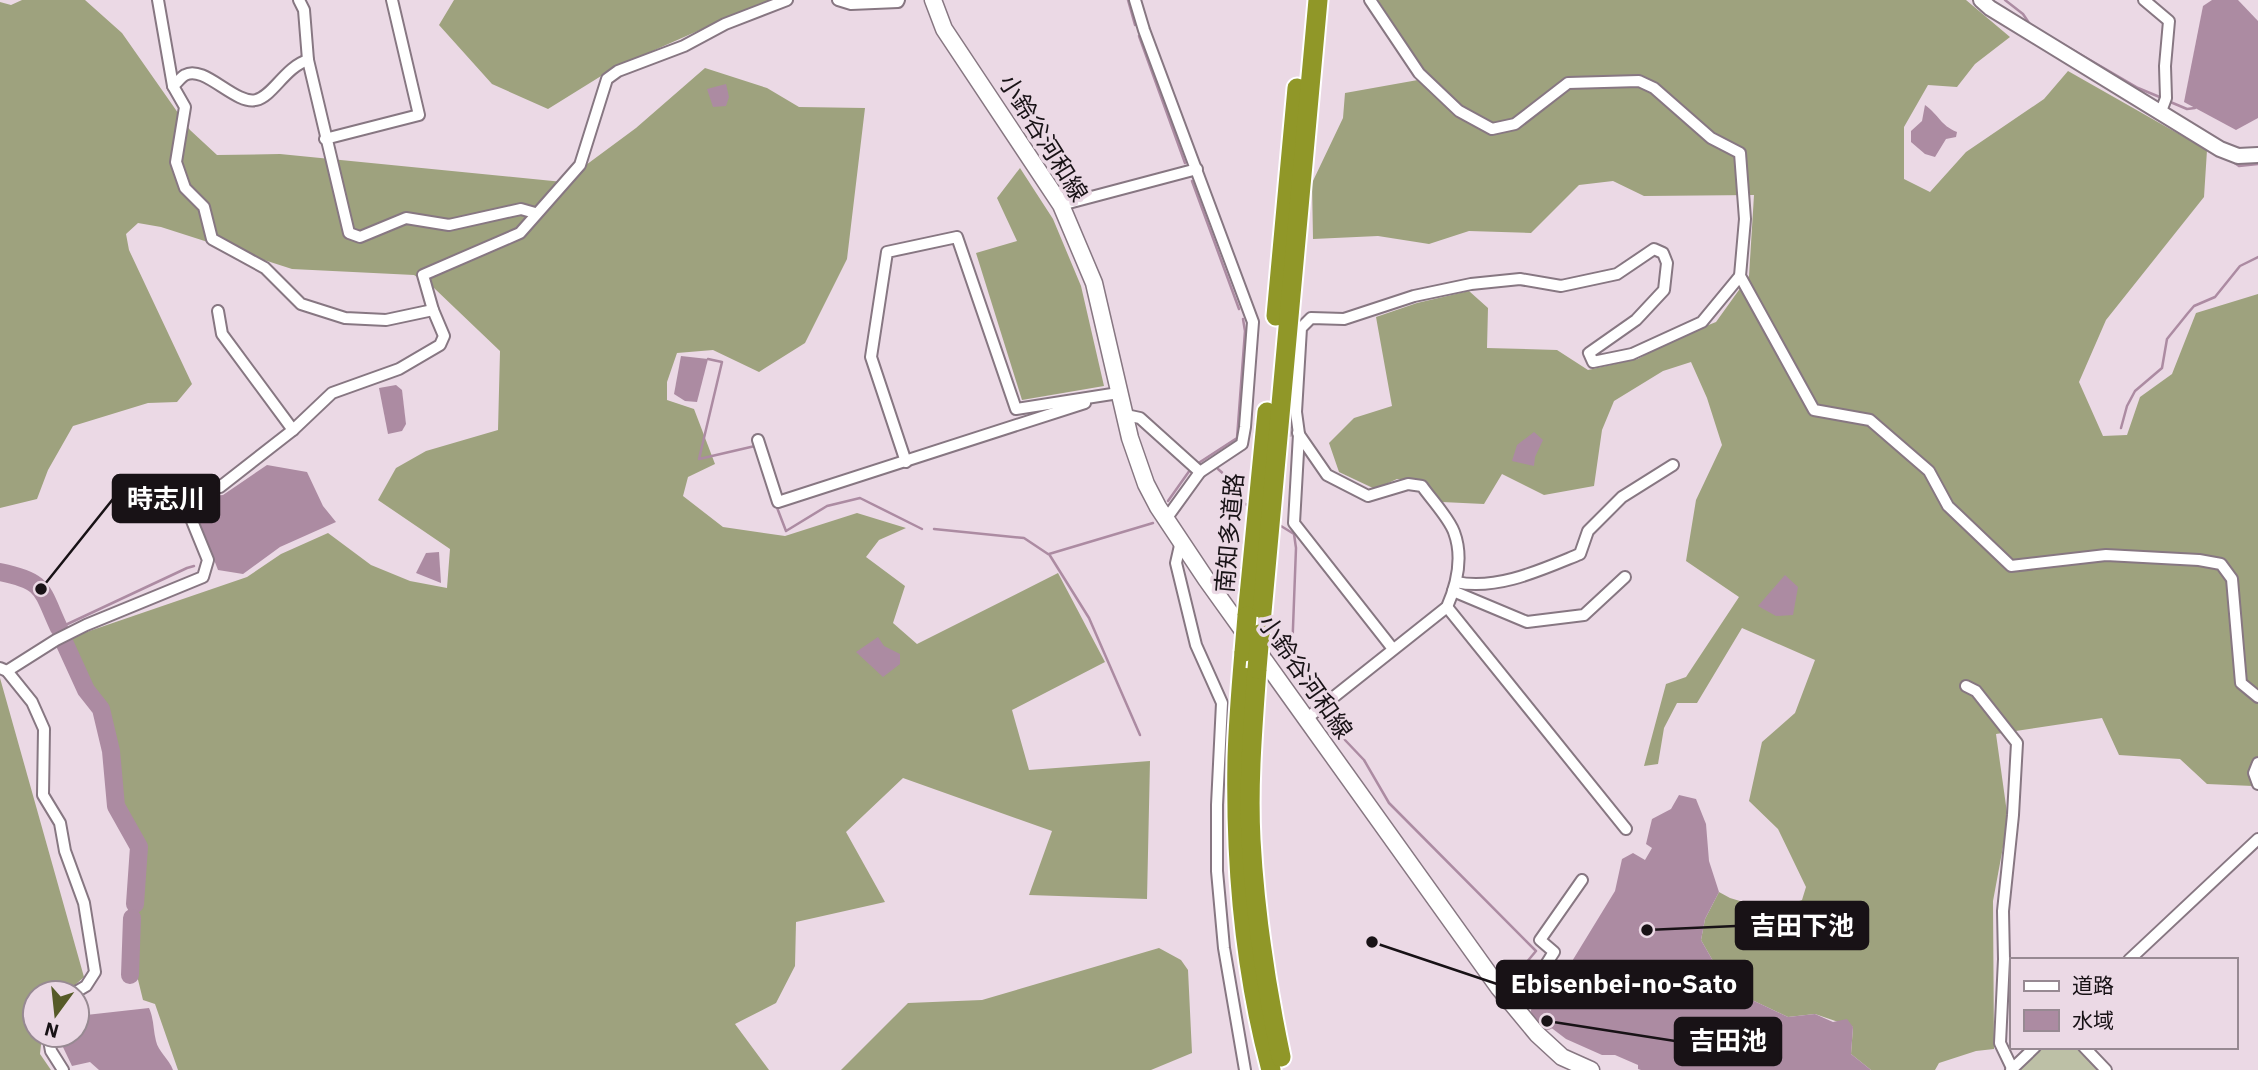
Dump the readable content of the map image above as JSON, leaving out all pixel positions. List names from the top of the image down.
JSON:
{
  "streets": {
    "highway": ["南知多道路"],
    "main road": ["小鈴谷河和線"]
  },
  "places": [
    "時志川",
    "吉田下池",
    "Ebisenbei-no-Sato",
    "吉田池"
  ],
  "legend": ["道路", "水域"],
  "north": "bottom"
}
